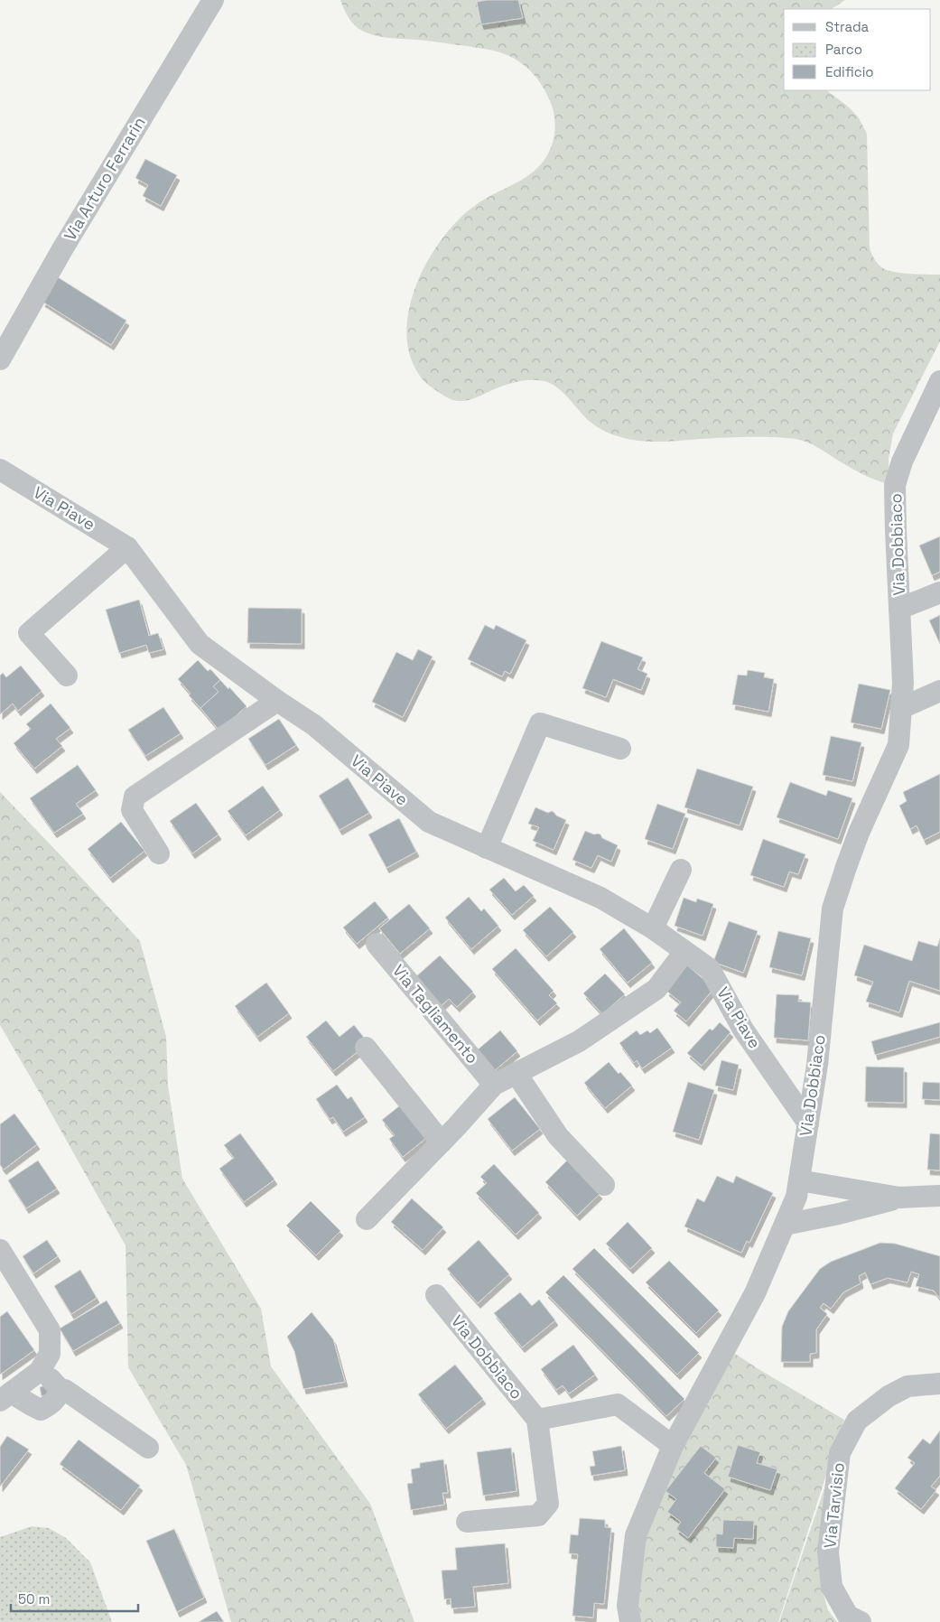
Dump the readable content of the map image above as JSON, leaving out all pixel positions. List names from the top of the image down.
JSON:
{
  "streets": {
    "street": [
      "Via Arturo Ferrarin",
      "Via Piave",
      "Via Dobbiaco",
      "Via Tagliamento",
      "Via Tarvisio"
    ]
  },
  "crossings": [
    ["Via Piave", "Via Dobbiaco"]
  ],
  "legend": ["Strada", "Parco", "Edificio"],
  "scale_bar": "50 m"
}
